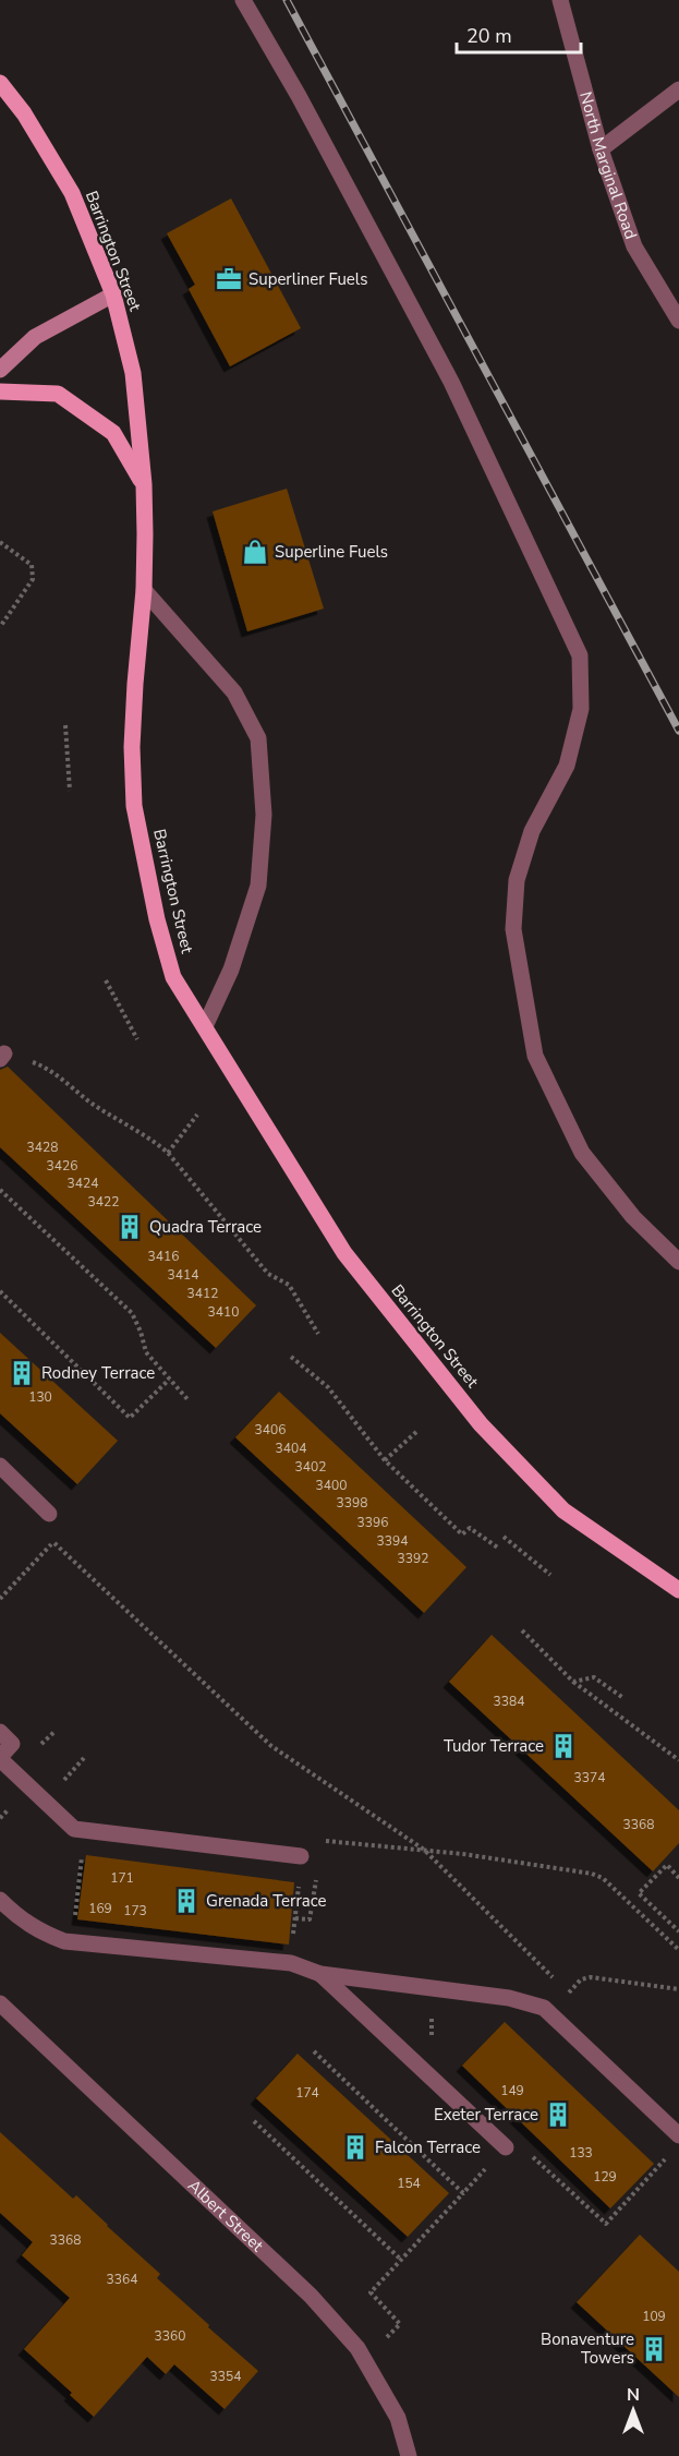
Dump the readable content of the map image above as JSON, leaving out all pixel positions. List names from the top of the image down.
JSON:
{
  "streets": {
    "main road": ["Barrington Street"],
    "street": ["North Marginal Road", "Albert Street"]
  },
  "places": {
    "office": ["Superliner Fuels"],
    "shop": ["Superline Fuels"],
    "building": [
      "Quadra Terrace",
      "Rodney Terrace",
      "Tudor Terrace",
      "Grenada Terrace",
      "Exeter Terrace",
      "Falcon Terrace",
      "Bonaventure Towers"
    ]
  },
  "house_numbers": [
    "3428",
    "3426",
    "3424",
    "3422",
    "3416",
    "3414",
    "3412",
    "3410",
    "130",
    "3406",
    "3404",
    "3402",
    "3400",
    "3398",
    "3396",
    "3394",
    "3392",
    "3384",
    "3374",
    "3368",
    "171",
    "169",
    "173",
    "149",
    "174",
    "133",
    "129",
    "154",
    "3368",
    "3364",
    "109",
    "3360",
    "3354"
  ],
  "scale_bar": "20 m",
  "north": "top"
}
